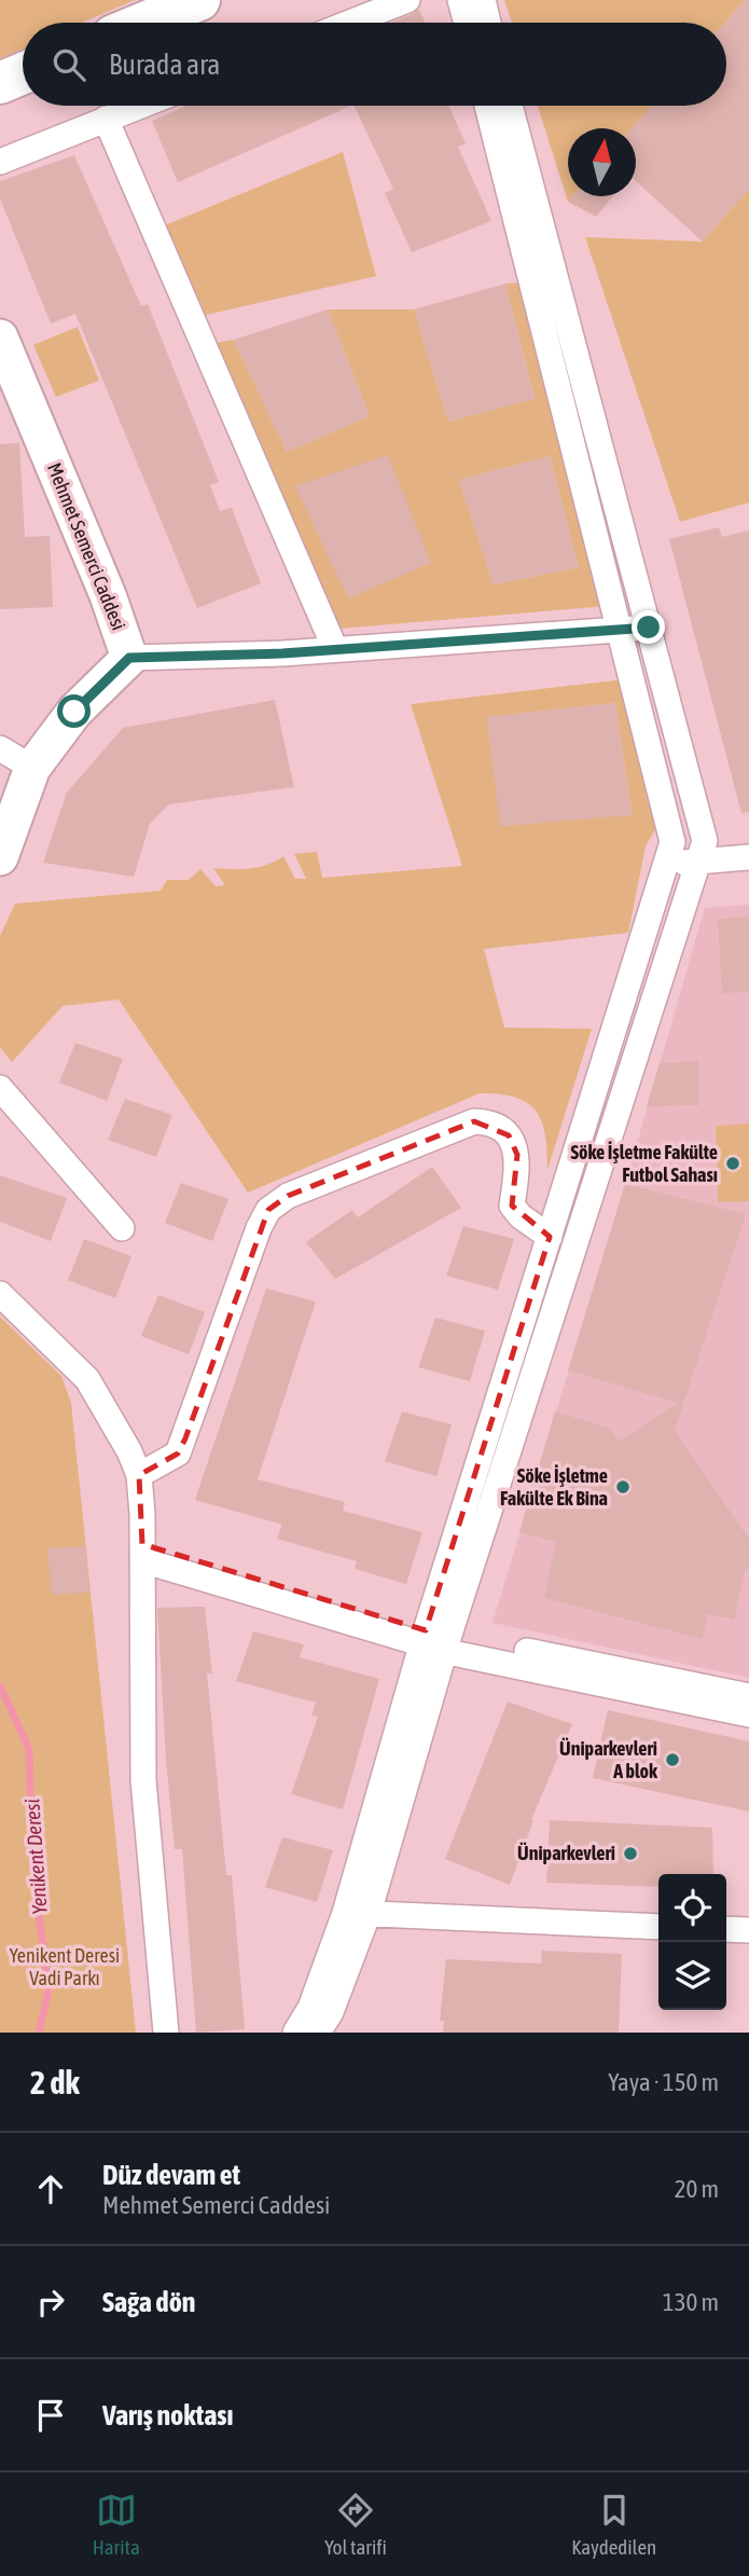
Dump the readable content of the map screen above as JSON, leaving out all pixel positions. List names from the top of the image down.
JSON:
{
  "streets": {
    "street": ["Mehmet Semerci Caddesi"]
  },
  "water": ["Yenikent Deresi"],
  "parks": ["Yenikent Deresi Vadi Parkı"],
  "places": [
    "Söke İşletme Fakülte Futbol Sahası",
    "Söke İşletme Fakülte Ek Bina",
    "Üniparkevleri A blok",
    "Üniparkevleri"
  ],
  "north": "top",
  "page": {
    "search": "Burada ara",
    "heading": ["2 dk", "Yaya · 150 m"],
    "list": [
      ["Düz devam et", "Mehmet Semerci Caddesi", "20 m"],
      ["Sağa dön", "130 m"],
      "Varış noktası"
    ],
    "nav": ["Harita", "Yol tarifi", "Kaydedilen"]
  }
}
